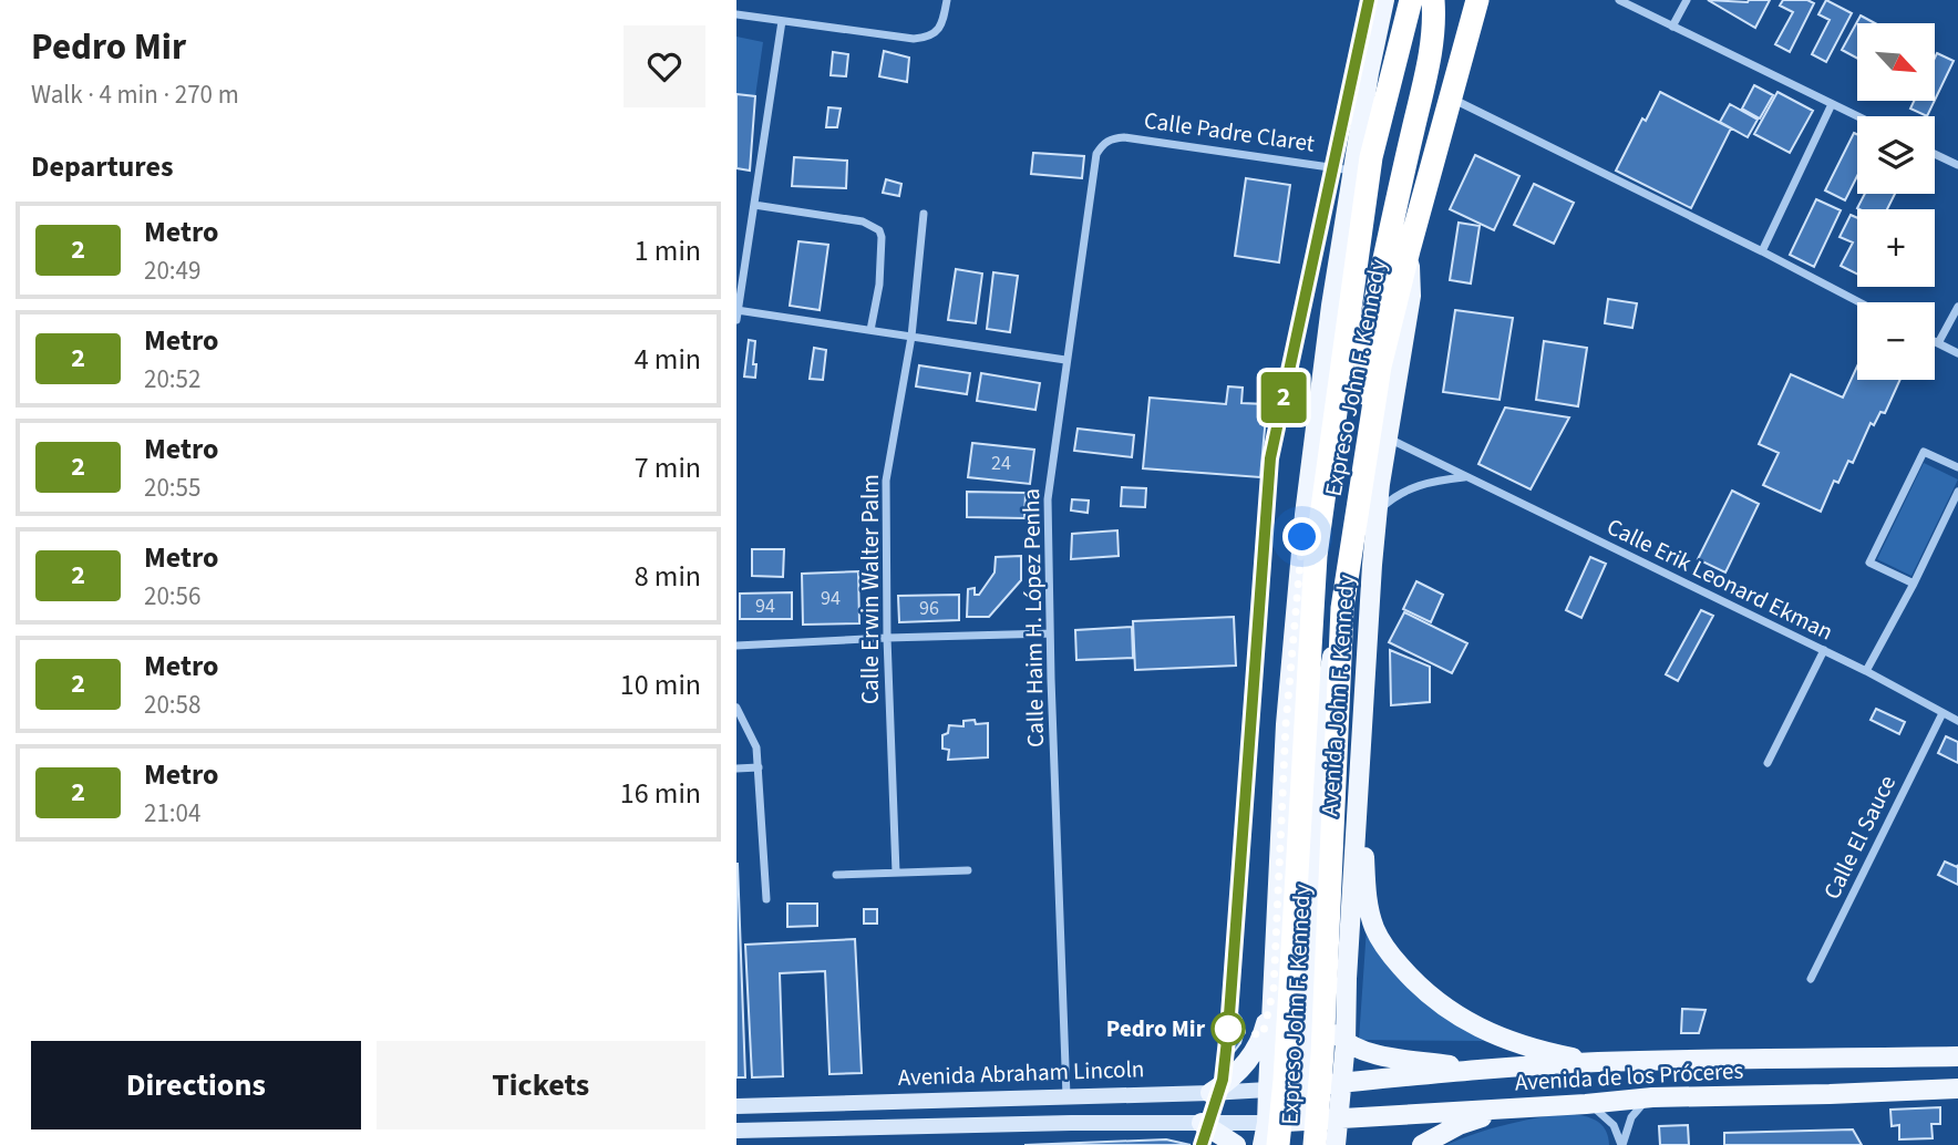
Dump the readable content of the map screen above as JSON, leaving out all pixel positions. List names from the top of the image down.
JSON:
{
  "streets": {
    "highway": ["Expreso John F. Kennedy"],
    "main road": ["Avenida John F. Kennedy", "Avenida Abraham Lincoln", "Avenida de los Próceres"],
    "street": [
      "Calle Padre Claret",
      "Calle Erik Leonard Ekman",
      "Calle Erwin Walter Palm",
      "Calle Haim H. López Penha",
      "Calle El Sauce"
    ]
  },
  "crossings": [
    ["Calle Padre Claret", "Expreso John F. Kennedy"],
    ["Calle Padre Claret", "Calle Haim H. López Penha"],
    ["Expreso John F. Kennedy", "Avenida John F. Kennedy"],
    ["Calle Erik Leonard Ekman", "Avenida John F. Kennedy"],
    ["Calle Erik Leonard Ekman", "Calle El Sauce"],
    ["Calle Haim H. López Penha", "Avenida Abraham Lincoln"],
    ["Avenida John F. Kennedy", "Avenida Abraham Lincoln"],
    ["Avenida John F. Kennedy", "Avenida de los Próceres"],
    ["Avenida Abraham Lincoln", "Avenida de los Próceres"]
  ],
  "places": ["Pedro Mir"],
  "lines": ["metro line 2"],
  "house_numbers": [
    "24",
    "94",
    "94",
    "96"
  ],
  "north": "bottom right",
  "page": {
    "heading": [
      ["Pedro Mir", "Walk · 4 min · 270 m"],
      "Departures"
    ],
    "on_map": "2",
    "map_buttons": ["+", "−"],
    "list": [
      {
        "mark": "2",
        "name": "Metro",
        "note": "20:49",
        "value": "1 min"
      },
      {
        "mark": "2",
        "name": "Metro",
        "note": "20:52",
        "value": "4 min"
      },
      {
        "mark": "2",
        "name": "Metro",
        "note": "20:55",
        "value": "7 min"
      },
      {
        "mark": "2",
        "name": "Metro",
        "note": "20:56",
        "value": "8 min"
      },
      {
        "mark": "2",
        "name": "Metro",
        "note": "20:58",
        "value": "10 min"
      },
      {
        "mark": "2",
        "name": "Metro",
        "note": "21:04",
        "value": "16 min"
      }
    ],
    "buttons": ["Directions", "Tickets"]
  }
}
